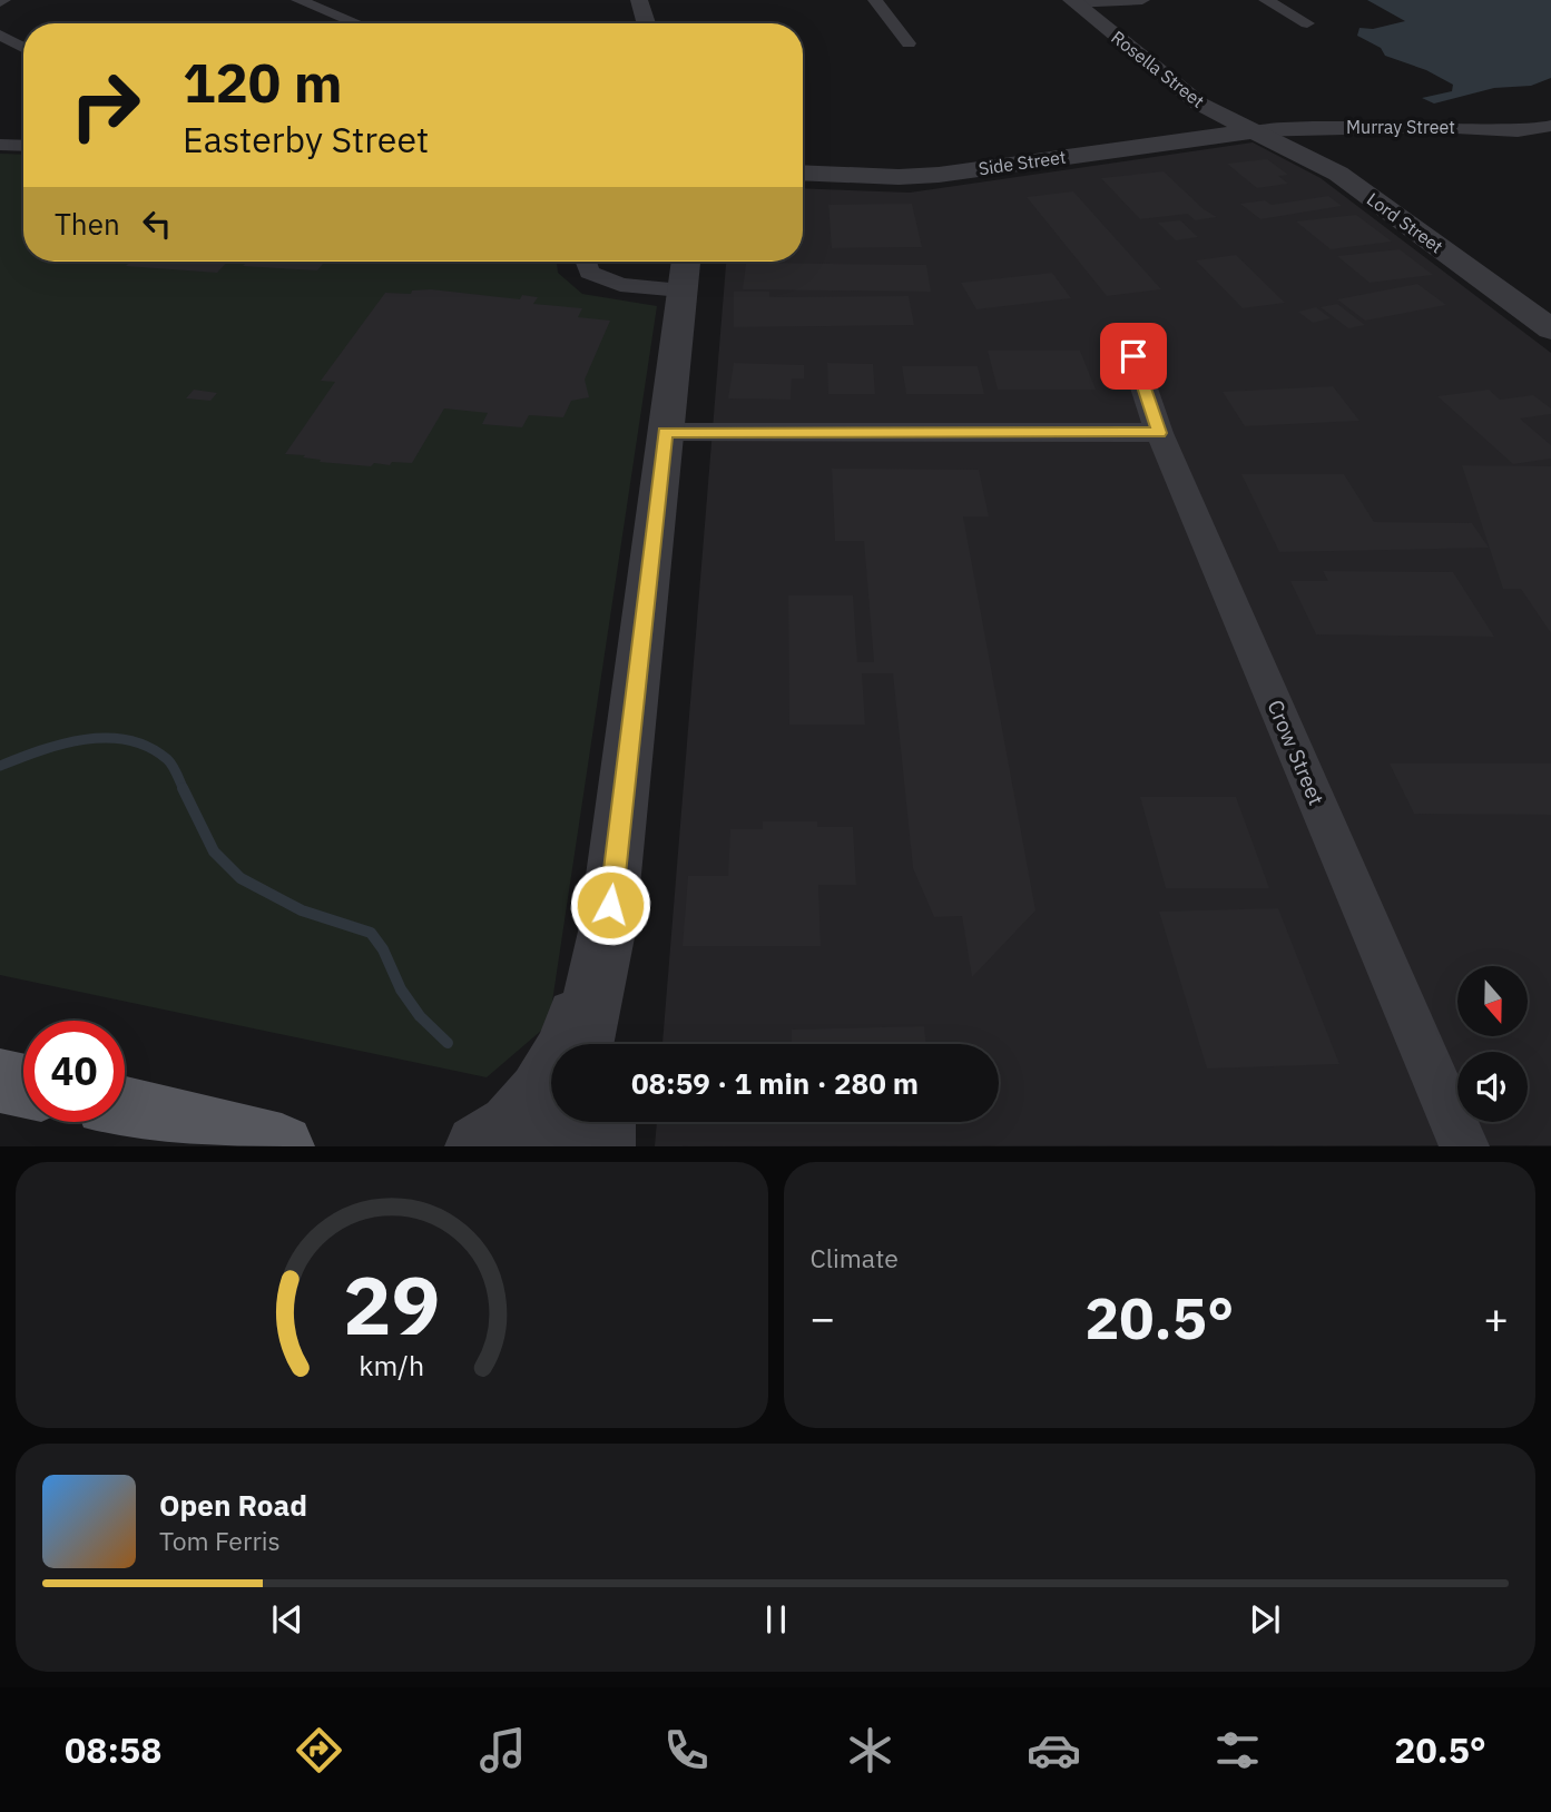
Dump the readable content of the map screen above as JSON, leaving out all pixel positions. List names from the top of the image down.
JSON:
{
  "streets": {
    "street": [
      "Rosella Street",
      "Murray Street",
      "Side Street",
      "Lord Street",
      "Crow Street"
    ]
  },
  "crossings": [
    ["Rosella Street", "Murray Street"],
    ["Rosella Street", "Side Street"],
    ["Rosella Street", "Lord Street"],
    ["Murray Street", "Side Street"],
    ["Murray Street", "Lord Street"],
    ["Side Street", "Lord Street"]
  ],
  "north": "bottom",
  "page": {
    "turn": ["120 m", "Easterby Street"],
    "then": "Then",
    "limit": "40",
    "trip": "08:59 · 1 min · 280 m",
    "tile": "Climate",
    "heat": ["−", "20.5°", "+"],
    "song": ["Open Road", "Tom Ferris"],
    "tabs": ["08:58", "20.5°"],
    "gauge": ["29", "km/h"]
  }
}
